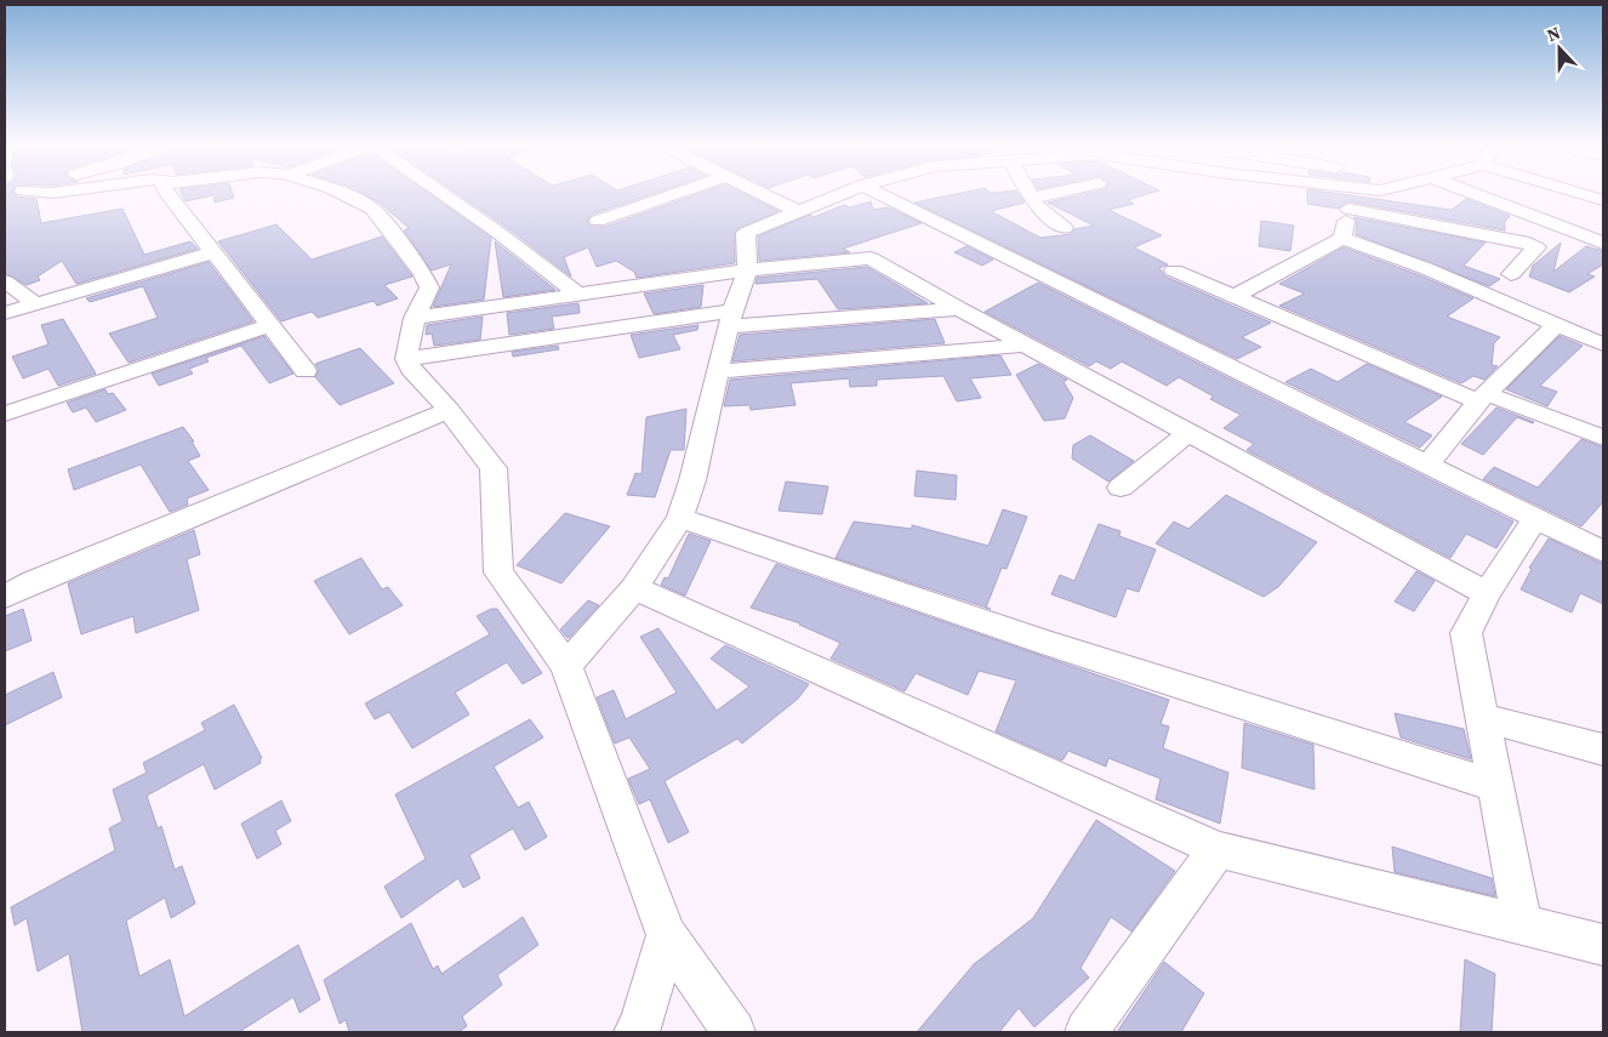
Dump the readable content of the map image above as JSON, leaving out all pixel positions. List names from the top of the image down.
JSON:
{
  "north": "top"
}
